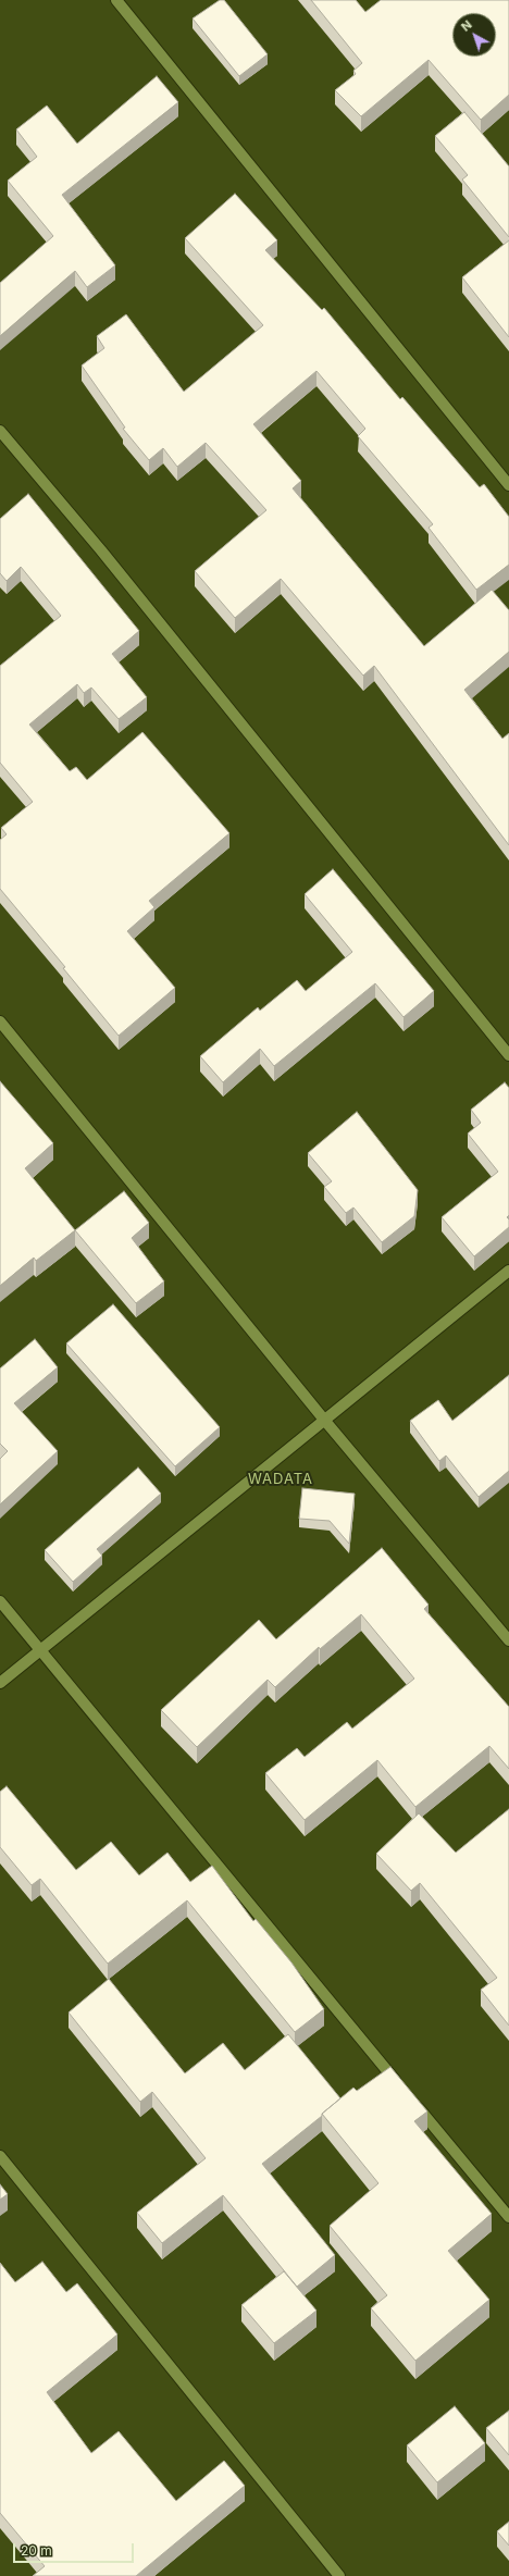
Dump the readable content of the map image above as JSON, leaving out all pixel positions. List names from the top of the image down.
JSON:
{
  "districts": ["WADATA"],
  "scale_bar": "20 m",
  "north": "top left"
}
